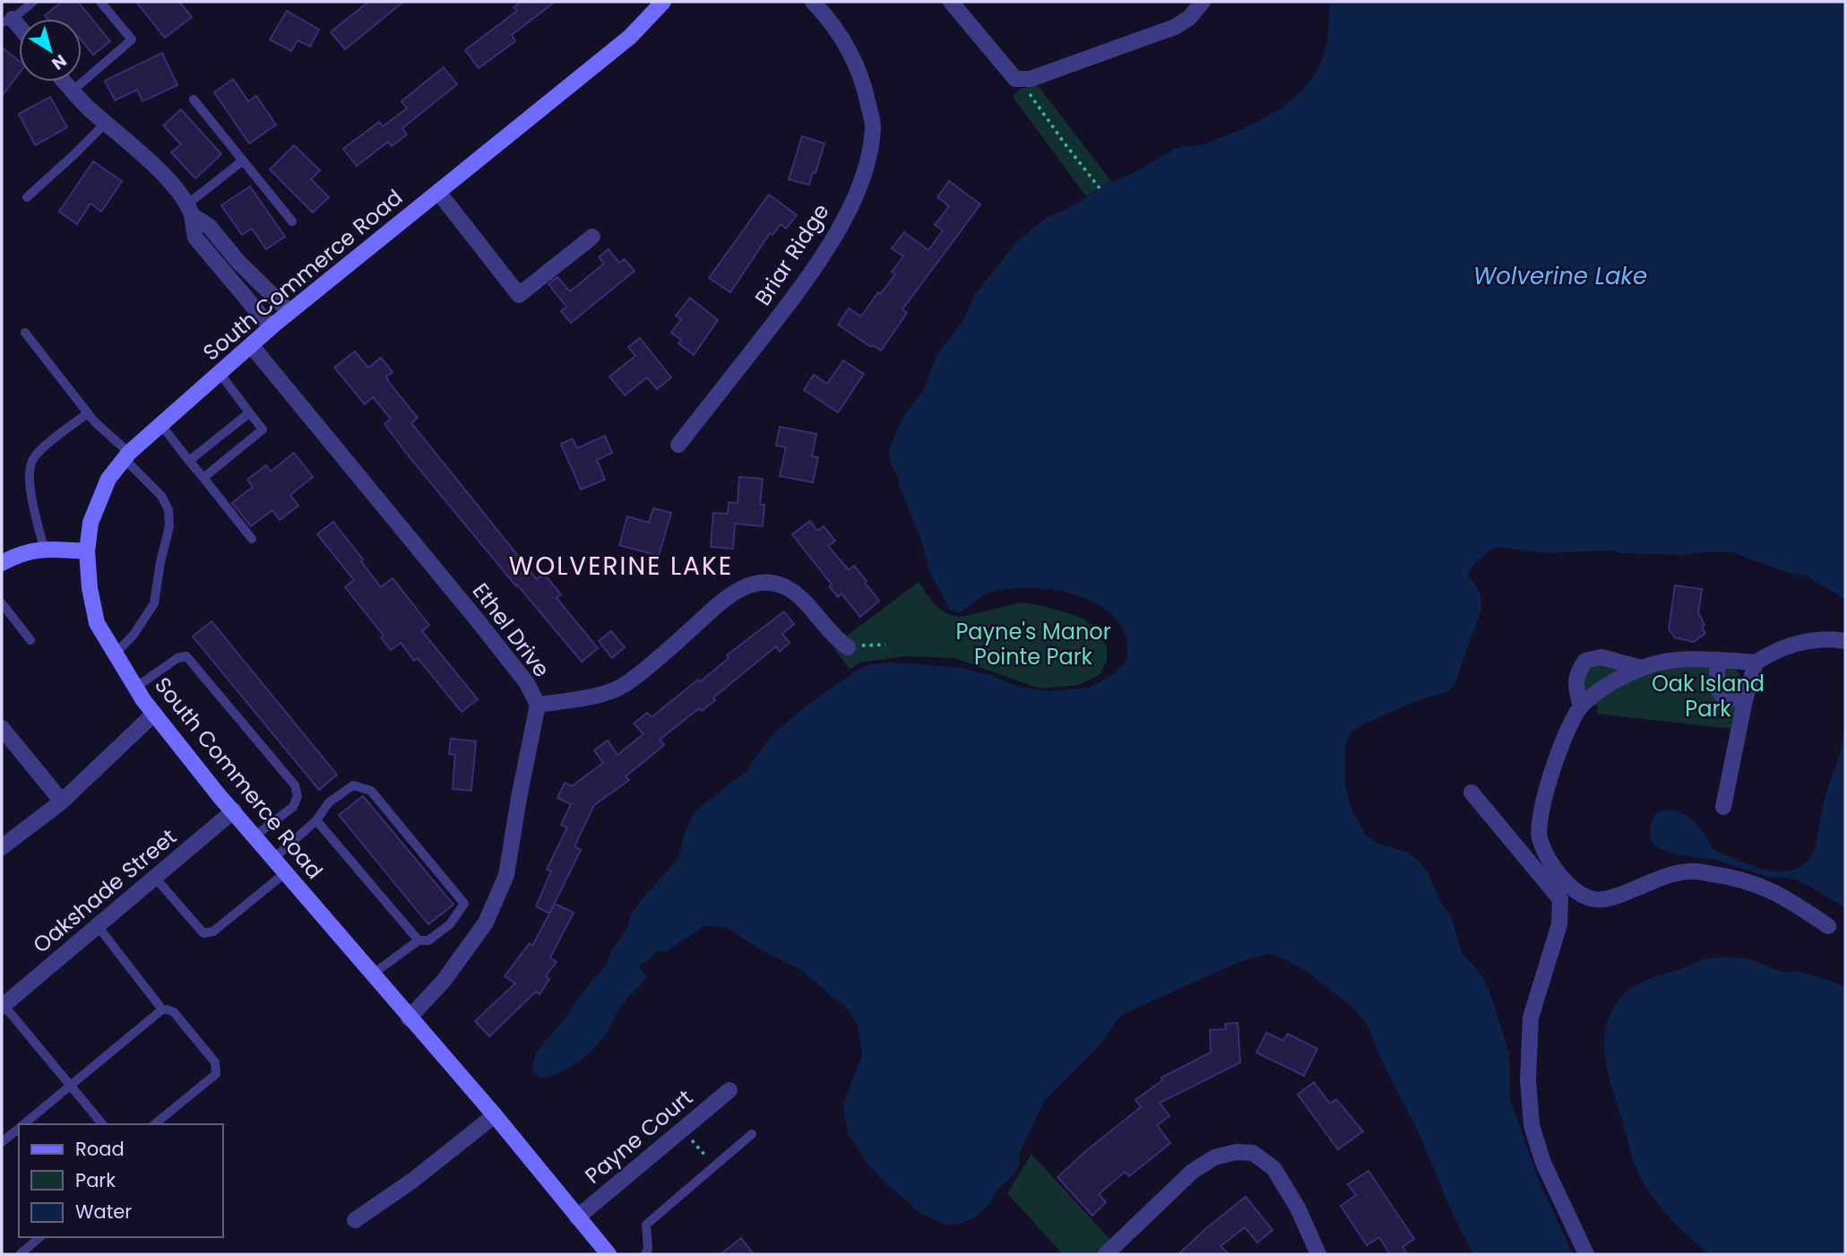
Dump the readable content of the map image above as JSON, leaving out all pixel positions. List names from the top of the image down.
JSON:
{
  "streets": {
    "street": [
      "Briar Ridge",
      "South Commerce Road",
      "Ethel Drive",
      "Oakshade Street",
      "Payne Court"
    ]
  },
  "crossings": [
    ["South Commerce Road", "Ethel Drive"],
    ["South Commerce Road", "Oakshade Street"],
    ["South Commerce Road", "Payne Court"]
  ],
  "districts": ["WOLVERINE LAKE"],
  "water": ["Wolverine Lake"],
  "parks": ["Payne's Manor Pointe Park", "Oak Island Park"],
  "legend": ["Road", "Park", "Water"],
  "north": "bottom right"
}
